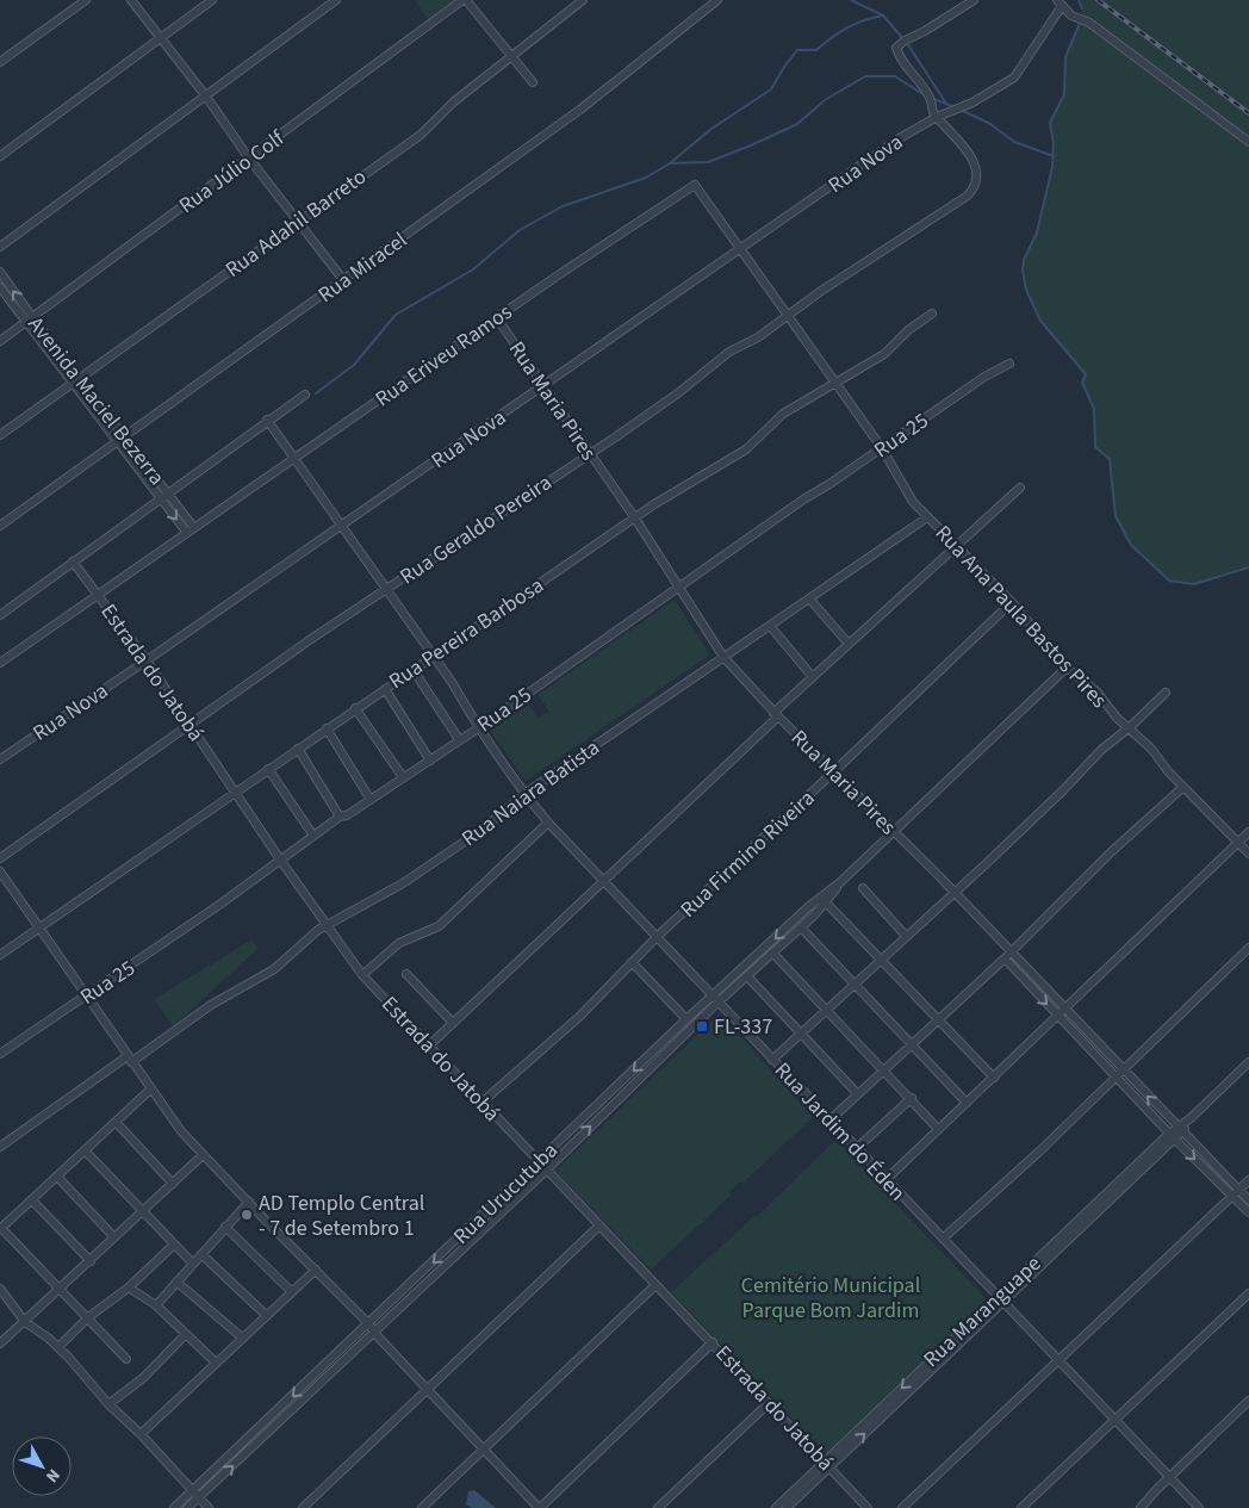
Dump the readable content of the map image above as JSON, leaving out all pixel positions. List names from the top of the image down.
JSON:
{
  "streets": {
    "street": [
      "Rua Nova",
      "Rua Júlio Colf",
      "Rua Adahil Barreto",
      "Rua Miracel",
      "Rua Eriveu Ramos",
      "Avenida Maciel Bezerra",
      "Rua Maria Pires",
      "Rua 25",
      "Rua Geraldo Pereira",
      "Rua Ana Paula Bastos Pires",
      "Rua Pereira Barbosa",
      "Estrada do Jatobá",
      "Rua Naiara Batista",
      "Rua Firmino Riveira",
      "Rua Jardim do Éden",
      "Rua Urucutuba",
      "Rua Maranguape"
    ]
  },
  "crossings": [
    ["Rua Nova", "Rua Maria Pires"],
    ["Rua Nova", "Rua Geraldo Pereira"],
    ["Rua Nova", "Rua Ana Paula Bastos Pires"],
    ["Rua Nova", "Estrada do Jatobá"],
    ["Rua Nova", "Rua Jardim do Éden"],
    ["Rua Júlio Colf", "Avenida Maciel Bezerra"],
    ["Rua Adahil Barreto", "Avenida Maciel Bezerra"],
    ["Rua Miracel", "Avenida Maciel Bezerra"],
    ["Rua Eriveu Ramos", "Avenida Maciel Bezerra"],
    ["Rua Eriveu Ramos", "Rua Maria Pires"],
    ["Rua Eriveu Ramos", "Rua Ana Paula Bastos Pires"],
    ["Rua Eriveu Ramos", "Estrada do Jatobá"],
    ["Rua Eriveu Ramos", "Rua Jardim do Éden"],
    ["Rua Maria Pires", "Rua 25"],
    ["Rua Maria Pires", "Rua Geraldo Pereira"],
    ["Rua Maria Pires", "Rua Pereira Barbosa"],
    ["Rua Maria Pires", "Rua Naiara Batista"],
    ["Rua Maria Pires", "Rua Firmino Riveira"],
    ["Rua Maria Pires", "Rua Urucutuba"],
    ["Rua Maria Pires", "Rua Maranguape"],
    ["Rua 25", "Rua Ana Paula Bastos Pires"],
    ["Rua 25", "Estrada do Jatobá"],
    ["Rua 25", "Rua Jardim do Éden"],
    ["Rua Geraldo Pereira", "Rua Ana Paula Bastos Pires"],
    ["Rua Geraldo Pereira", "Estrada do Jatobá"],
    ["Rua Geraldo Pereira", "Rua Jardim do Éden"],
    ["Rua Ana Paula Bastos Pires", "Rua Pereira Barbosa"],
    ["Rua Ana Paula Bastos Pires", "Rua Naiara Batista"],
    ["Rua Ana Paula Bastos Pires", "Rua Firmino Riveira"],
    ["Rua Ana Paula Bastos Pires", "Rua Urucutuba"],
    ["Rua Pereira Barbosa", "Estrada do Jatobá"],
    ["Rua Pereira Barbosa", "Rua Jardim do Éden"],
    ["Estrada do Jatobá", "Rua Naiara Batista"],
    ["Estrada do Jatobá", "Rua Firmino Riveira"],
    ["Estrada do Jatobá", "Rua Urucutuba"],
    ["Estrada do Jatobá", "Rua Maranguape"],
    ["Rua Naiara Batista", "Rua Jardim do Éden"],
    ["Rua Firmino Riveira", "Rua Jardim do Éden"],
    ["Rua Jardim do Éden", "Rua Urucutuba"],
    ["Rua Jardim do Éden", "Rua Maranguape"]
  ],
  "parks": ["Cemitério Municipal Parque Bom Jardim"],
  "places": {
    "transit": ["FL-337"],
    "other": ["AD Templo Central - 7 de Setembro 1"]
  },
  "north": "bottom right"
}
